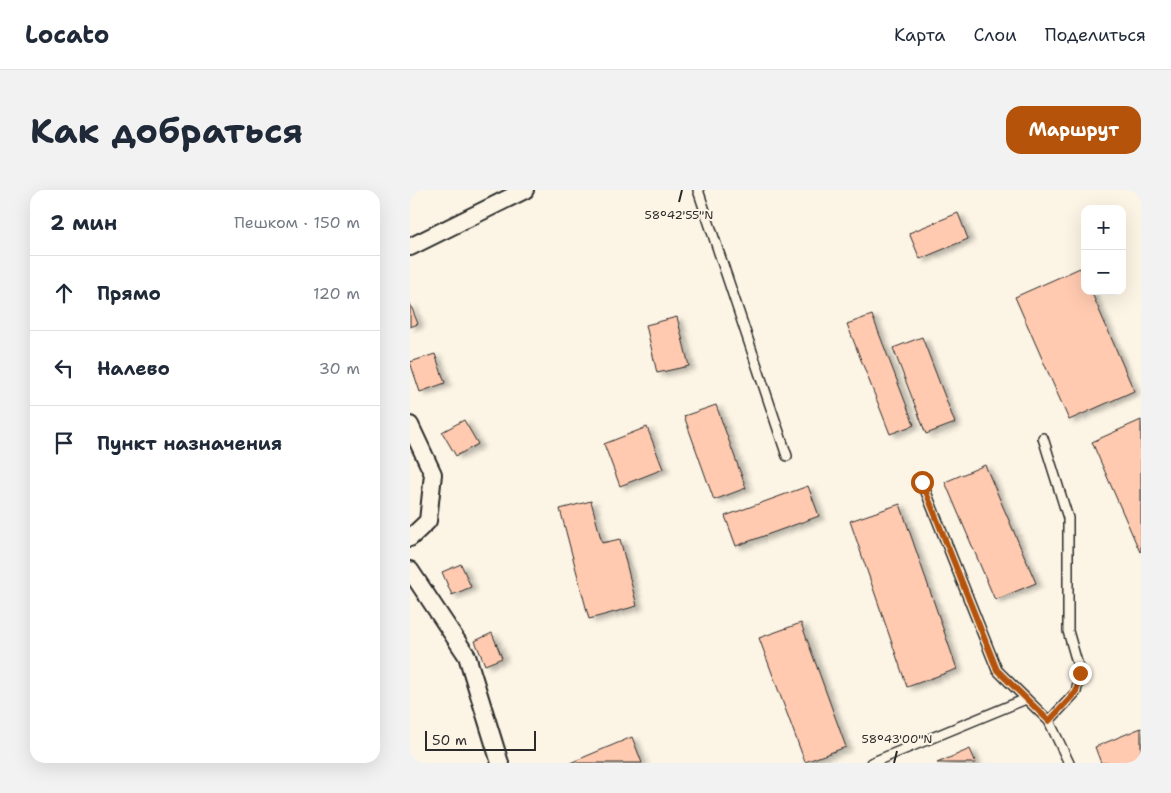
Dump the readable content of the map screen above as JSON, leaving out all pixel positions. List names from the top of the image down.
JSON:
{
  "scale_bar": "50 m",
  "page": {
    "header": "Locato",
    "nav": ["Карта", "Слои", "Поделиться"],
    "buttons": "Маршрут",
    "title": "Как добраться",
    "heading": ["2 мин", "Пешком · 150 m"],
    "map_buttons": ["+", "−"],
    "list": [
      ["Прямо", "120 m"],
      ["Налево", "30 m"],
      "Пункт назначения"
    ],
    "scale": "50 m"
  },
  "coordinates": ["58°42'55\"N", "58°43'00\"N"]
}
